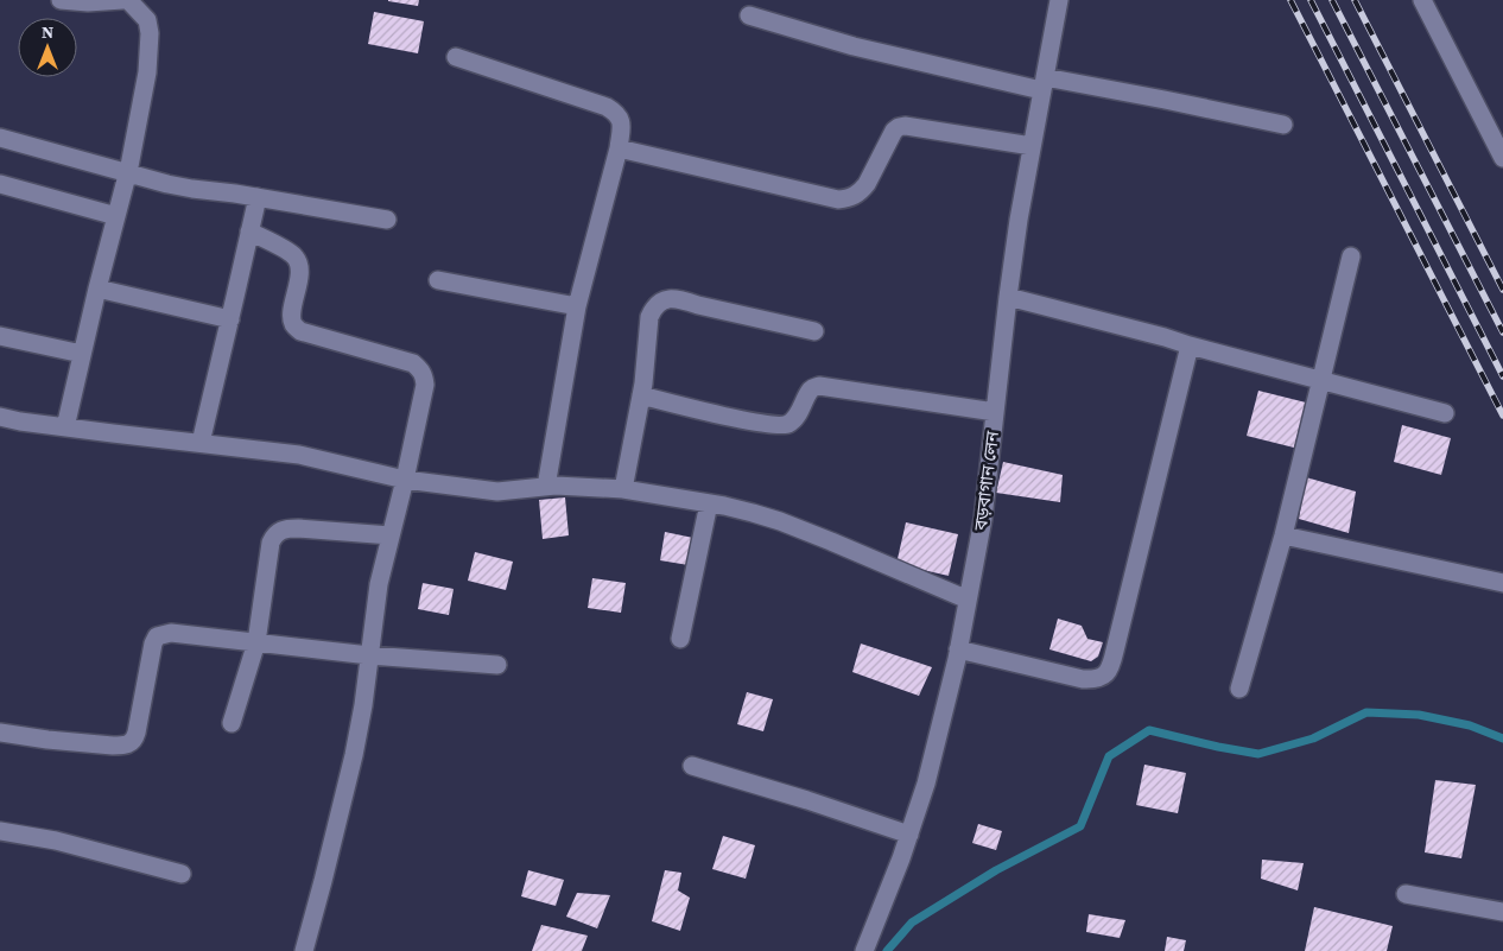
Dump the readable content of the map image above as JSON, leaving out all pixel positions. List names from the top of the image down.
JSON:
{
  "streets": {
    "street": ["বড়বাগান লেন"]
  },
  "north": "top"
}
